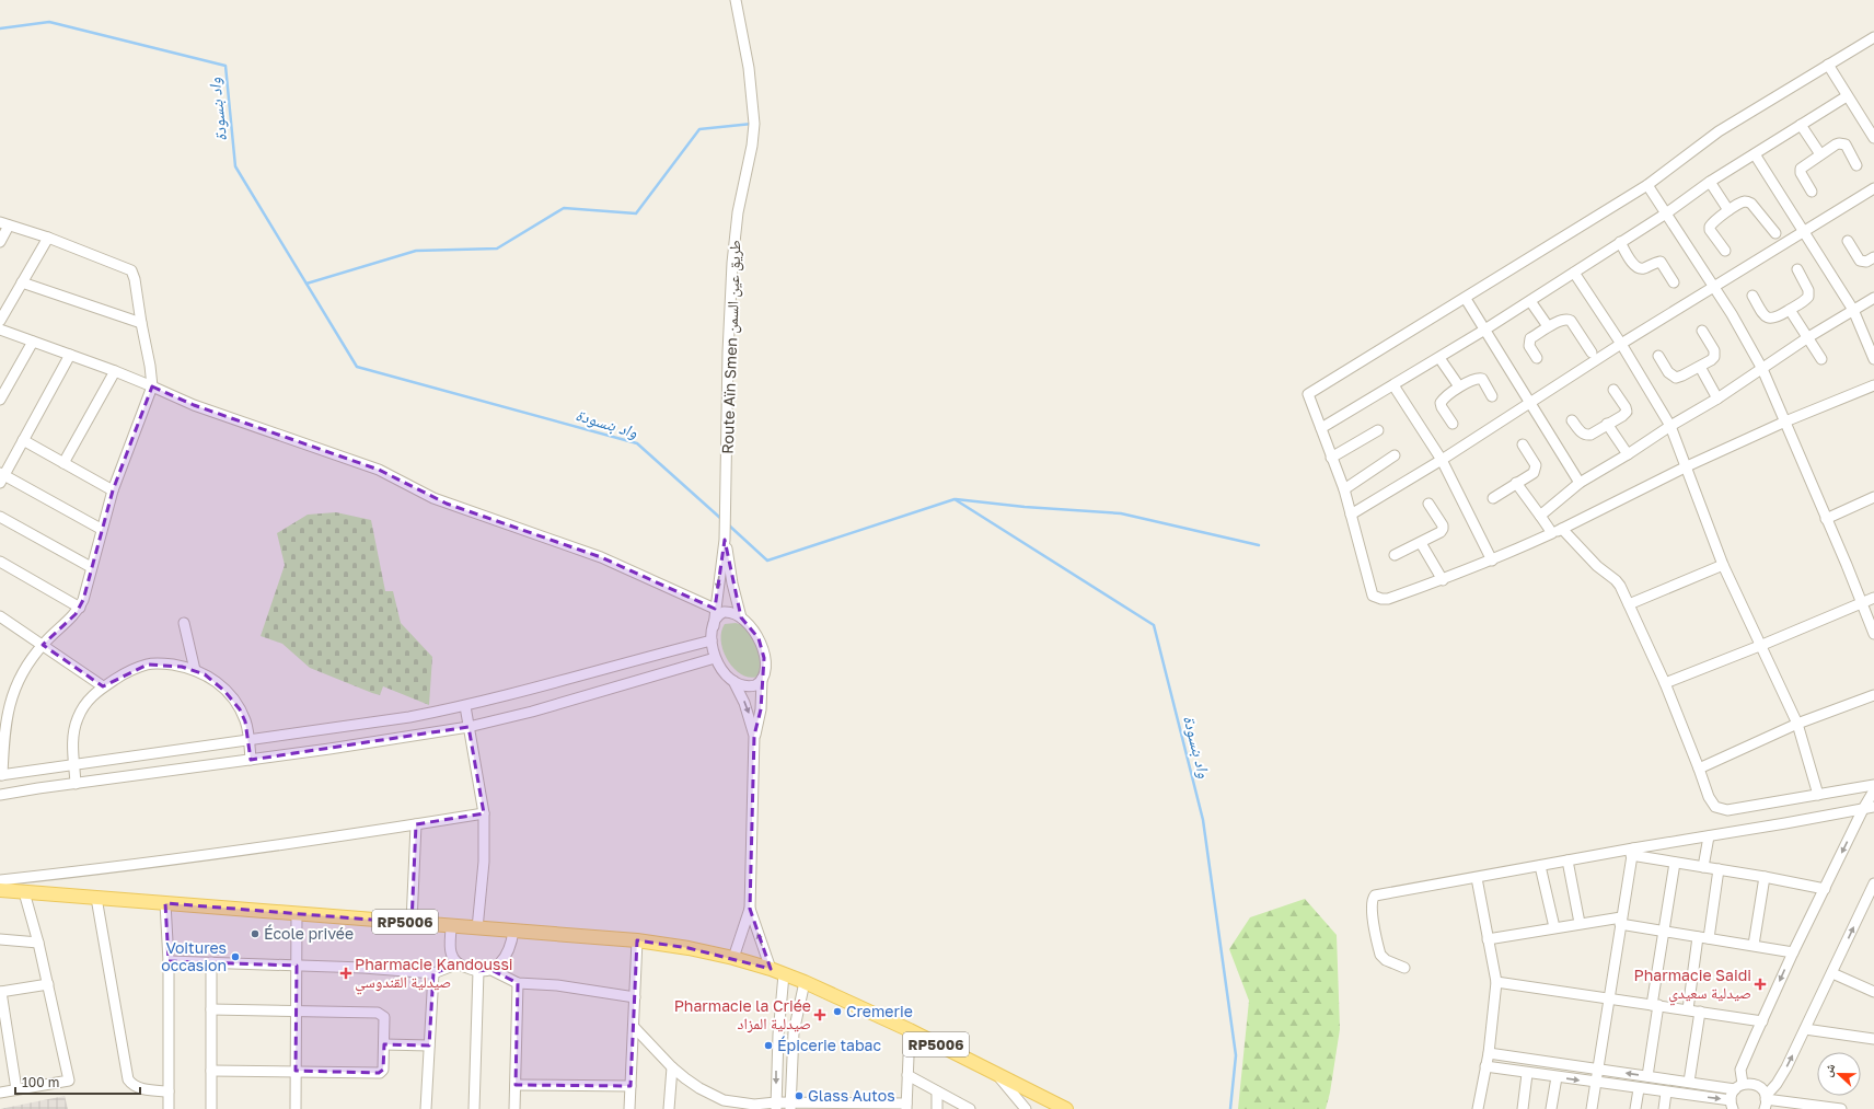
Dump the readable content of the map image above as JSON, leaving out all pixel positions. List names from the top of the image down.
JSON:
{
  "streets": {
    "main road": ["RP5006"],
    "street": ["Route Aïn Smen طريق عين السمن"]
  },
  "water": ["واد بنسودة"],
  "places": {
    "other": [
      "École privée",
      "Voitures occasion",
      "Cremerie",
      "Épicerie tabac",
      "Glass Autos"
    ],
    "health": ["Pharmacie Kandoussi صيدلية القندوسي", "Pharmacie Saidi صيدلية سعيدي", "Pharmacie la Criée صيدلية المزاد"]
  },
  "scale_bar": "100 m",
  "north": "left"
}
